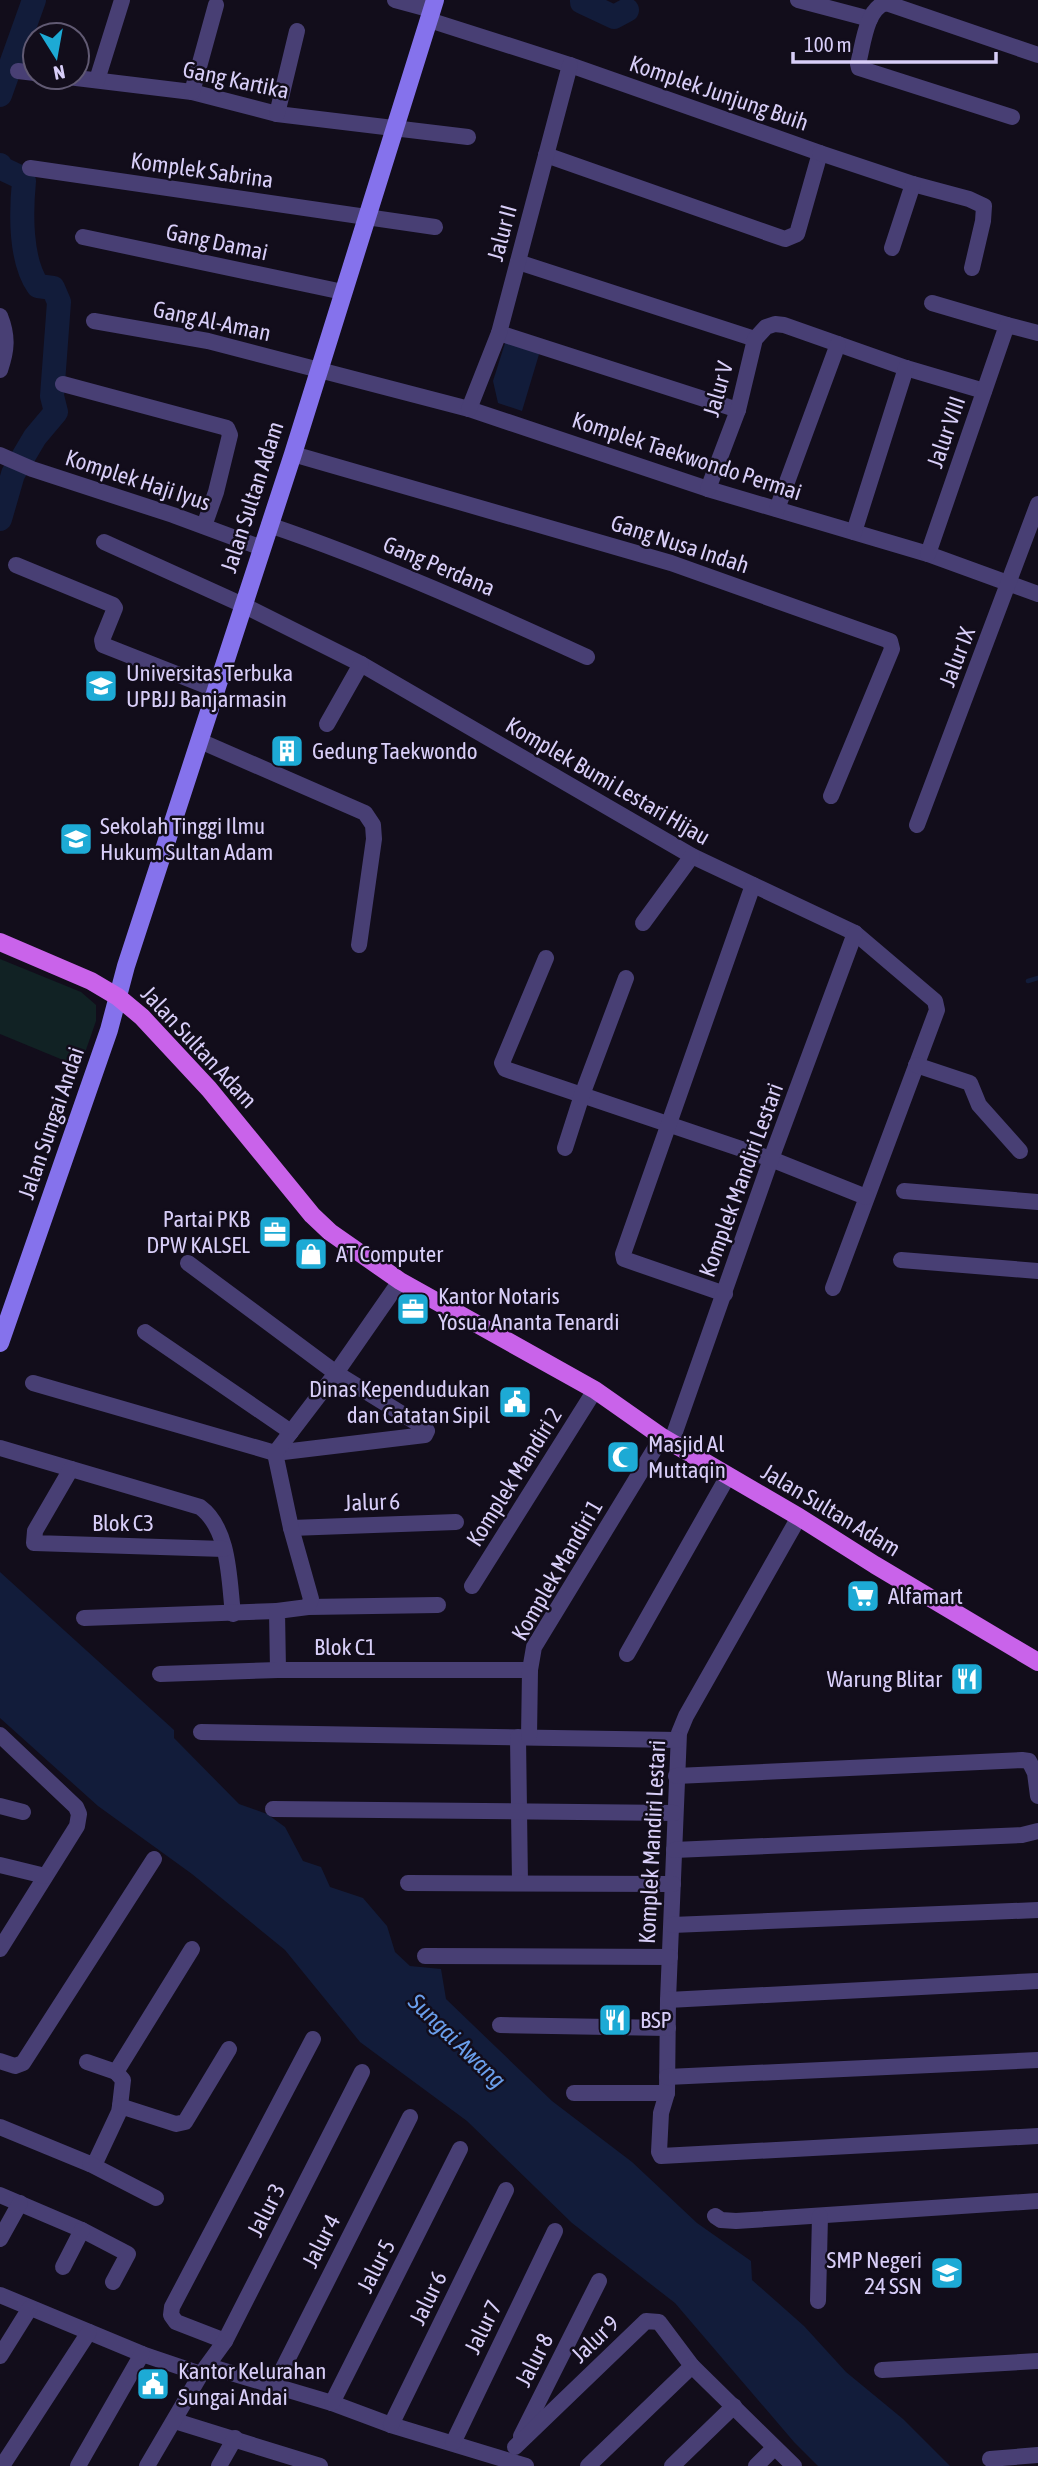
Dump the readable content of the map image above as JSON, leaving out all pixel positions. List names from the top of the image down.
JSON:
{
  "streets": {
    "main road": ["Jalan Sultan Adam", "Jalan Sungai Andai"],
    "street": [
      "Gang Kartika",
      "Komplek Junjung Buih",
      "Komplek Sabrina",
      "Jalur II",
      "Gang Damai",
      "Gang Al-Aman",
      "Jalur V",
      "Jalur VIII",
      "Komplek Taekwondo Permai",
      "Komplek Haji Iyus",
      "Gang Nusa Indah",
      "Gang Perdana",
      "Jalur IX",
      "Komplek Bumi Lestari Hijau",
      "Komplek Mandiri Lestari",
      "Komplek Mandiri 2",
      "Jalur 6",
      "Blok C3",
      "Komplek Mandiri 1",
      "Blok C1",
      "Jalur 3",
      "Jalur 4",
      "Jalur 5",
      "Jalur 7",
      "Jalur 9",
      "Jalur 8"
    ]
  },
  "crossings": [
    ["Gang Kartika", "Jalan Sultan Adam"],
    ["Komplek Junjung Buih", "Jalur II"],
    ["Komplek Junjung Buih", "Jalan Sultan Adam"],
    ["Komplek Sabrina", "Jalan Sultan Adam"],
    ["Jalur II", "Komplek Taekwondo Permai"],
    ["Gang Damai", "Jalan Sultan Adam"],
    ["Gang Al-Aman", "Komplek Taekwondo Permai"],
    ["Gang Al-Aman", "Jalan Sultan Adam"],
    ["Jalur V", "Komplek Taekwondo Permai"],
    ["Jalur VIII", "Komplek Taekwondo Permai"],
    ["Komplek Taekwondo Permai", "Jalan Sultan Adam"],
    ["Komplek Taekwondo Permai", "Jalur IX"],
    ["Komplek Haji Iyus", "Jalan Sultan Adam"],
    ["Jalan Sultan Adam", "Gang Nusa Indah"],
    ["Jalan Sultan Adam", "Gang Perdana"],
    ["Jalan Sultan Adam", "Komplek Bumi Lestari Hijau"],
    ["Jalan Sultan Adam", "Jalan Sungai Andai"],
    ["Jalan Sultan Adam", "Komplek Mandiri Lestari"],
    ["Jalan Sultan Adam", "Komplek Mandiri 2"],
    ["Jalan Sultan Adam", "Komplek Mandiri 1"],
    ["Komplek Bumi Lestari Hijau", "Komplek Mandiri Lestari"],
    ["Komplek Mandiri Lestari", "Komplek Mandiri 1"],
    ["Komplek Mandiri 1", "Blok C1"],
    ["Jalur 9", "Jalur 8"]
  ],
  "water": ["Sungai Awang"],
  "places": {
    "school or university": ["Universitas Terbuka UPBJJ Banjarmasin", "Sekolah Tinggi Ilmu Hukum Sultan Adam", "SMP Negeri 24 SSN"],
    "building": ["Gedung Taekwondo"],
    "office": ["Partai PKB DPW KALSEL", "Kantor Notaris Yosua Ananta Tenardi"],
    "shop": ["AT Computer"],
    "public building": ["Dinas Kependudukan dan Catatan Sipil", "Kantor Kelurahan Sungai Andai"],
    "mosque": ["Masjid Al Muttaqin"],
    "supermarket": ["Alfamart"],
    "restaurant": ["Warung Blitar", "BSP"]
  },
  "scale_bar": "100 m",
  "north": "bottom"
}
